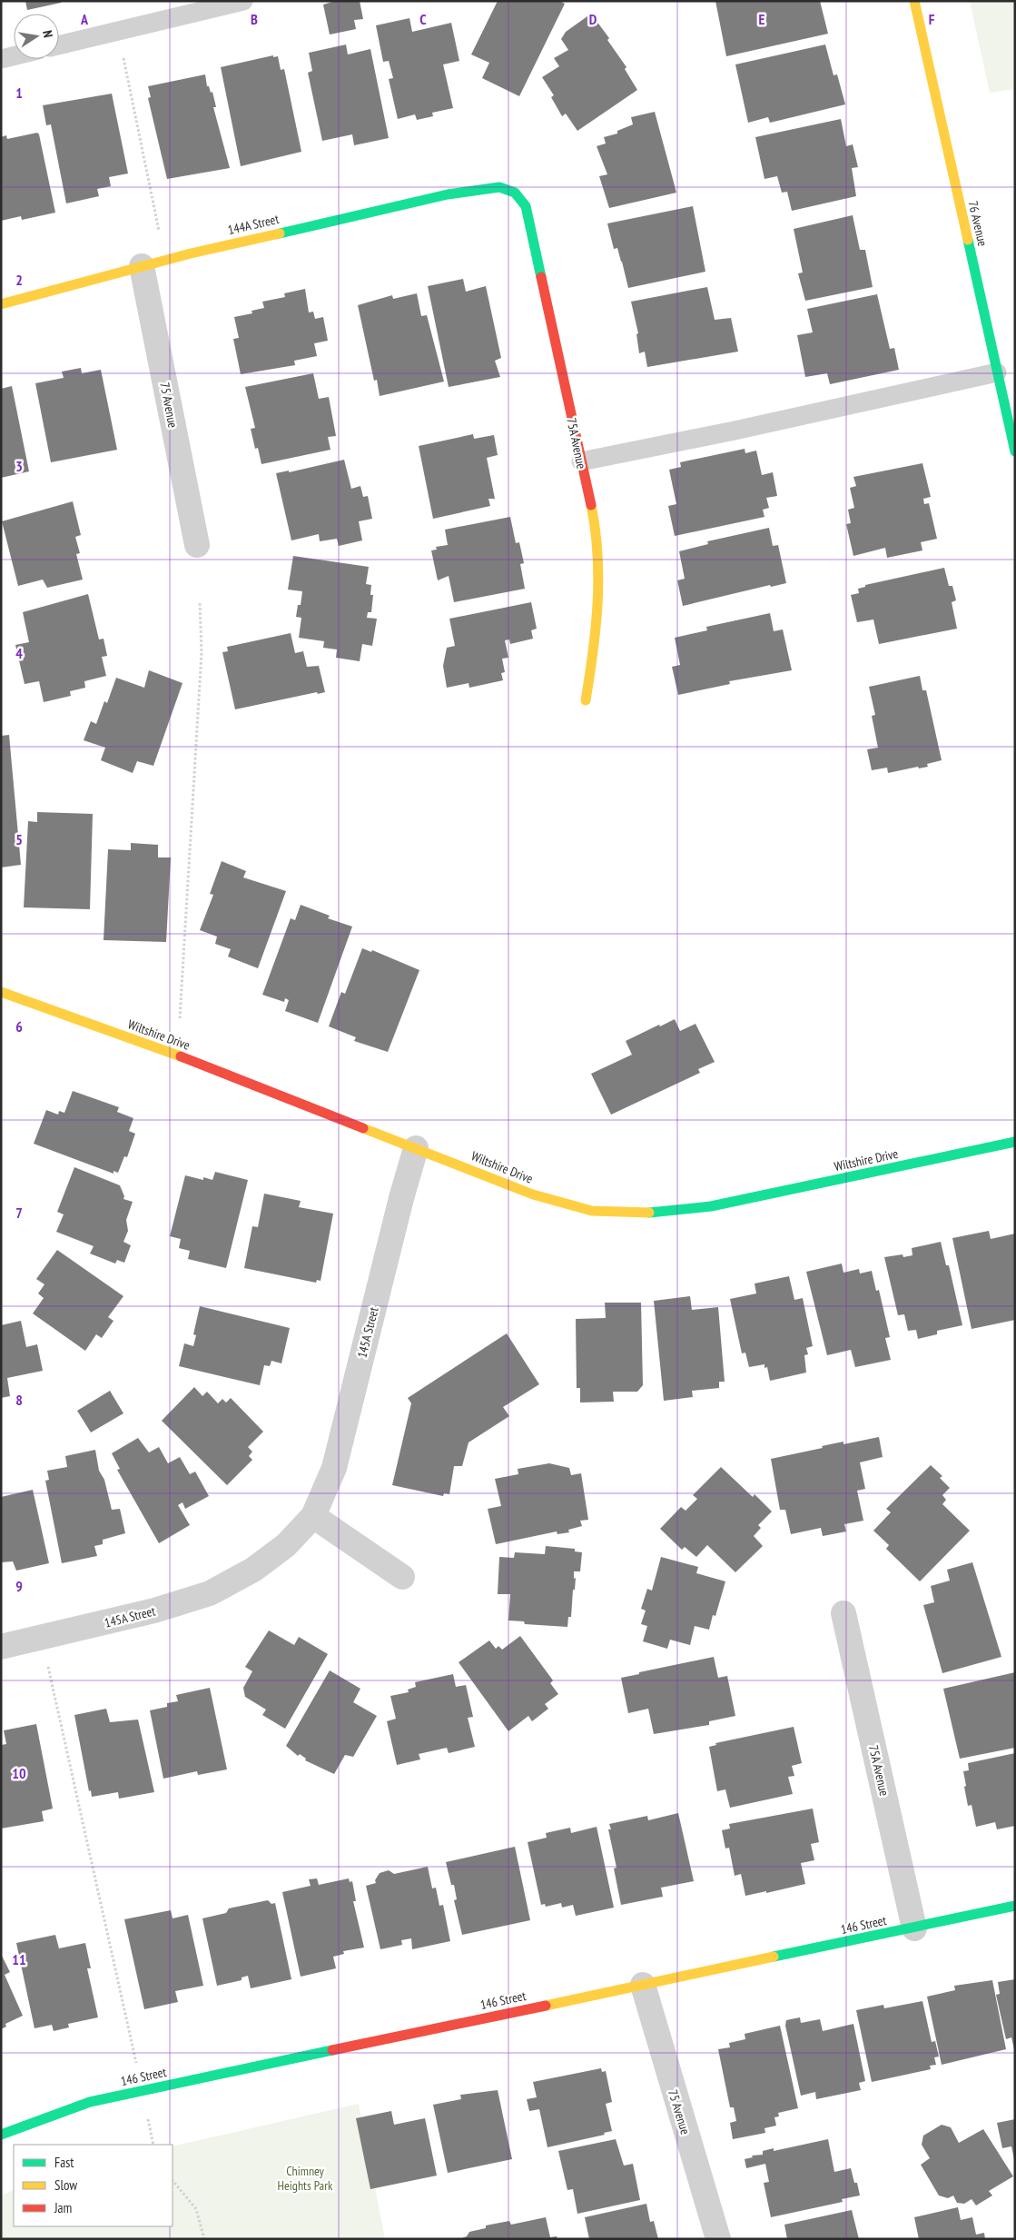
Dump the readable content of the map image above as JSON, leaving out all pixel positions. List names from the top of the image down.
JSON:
{
  "streets": {
    "street": [
      "76 Avenue",
      "144A Street",
      "75 Avenue",
      "75A Avenue",
      "Wiltshire Drive",
      "145A Street",
      "146 Street"
    ]
  },
  "crossings": [
    ["144A Street", "75 Avenue"],
    ["144A Street", "75A Avenue"],
    ["75 Avenue", "146 Street"],
    ["75A Avenue", "146 Street"],
    ["Wiltshire Drive", "145A Street"]
  ],
  "parks": ["Chimney Heights Park"],
  "legend": ["Fast", "Slow", "Jam"],
  "north": "right",
  "grid": {
    "columns": [
      "A",
      "B",
      "C",
      "D",
      "E",
      "F"
    ],
    "rows": [
      "1",
      "2",
      "3",
      "4",
      "5",
      "6",
      "7",
      "8",
      "9",
      "10",
      "11"
    ]
  }
}
